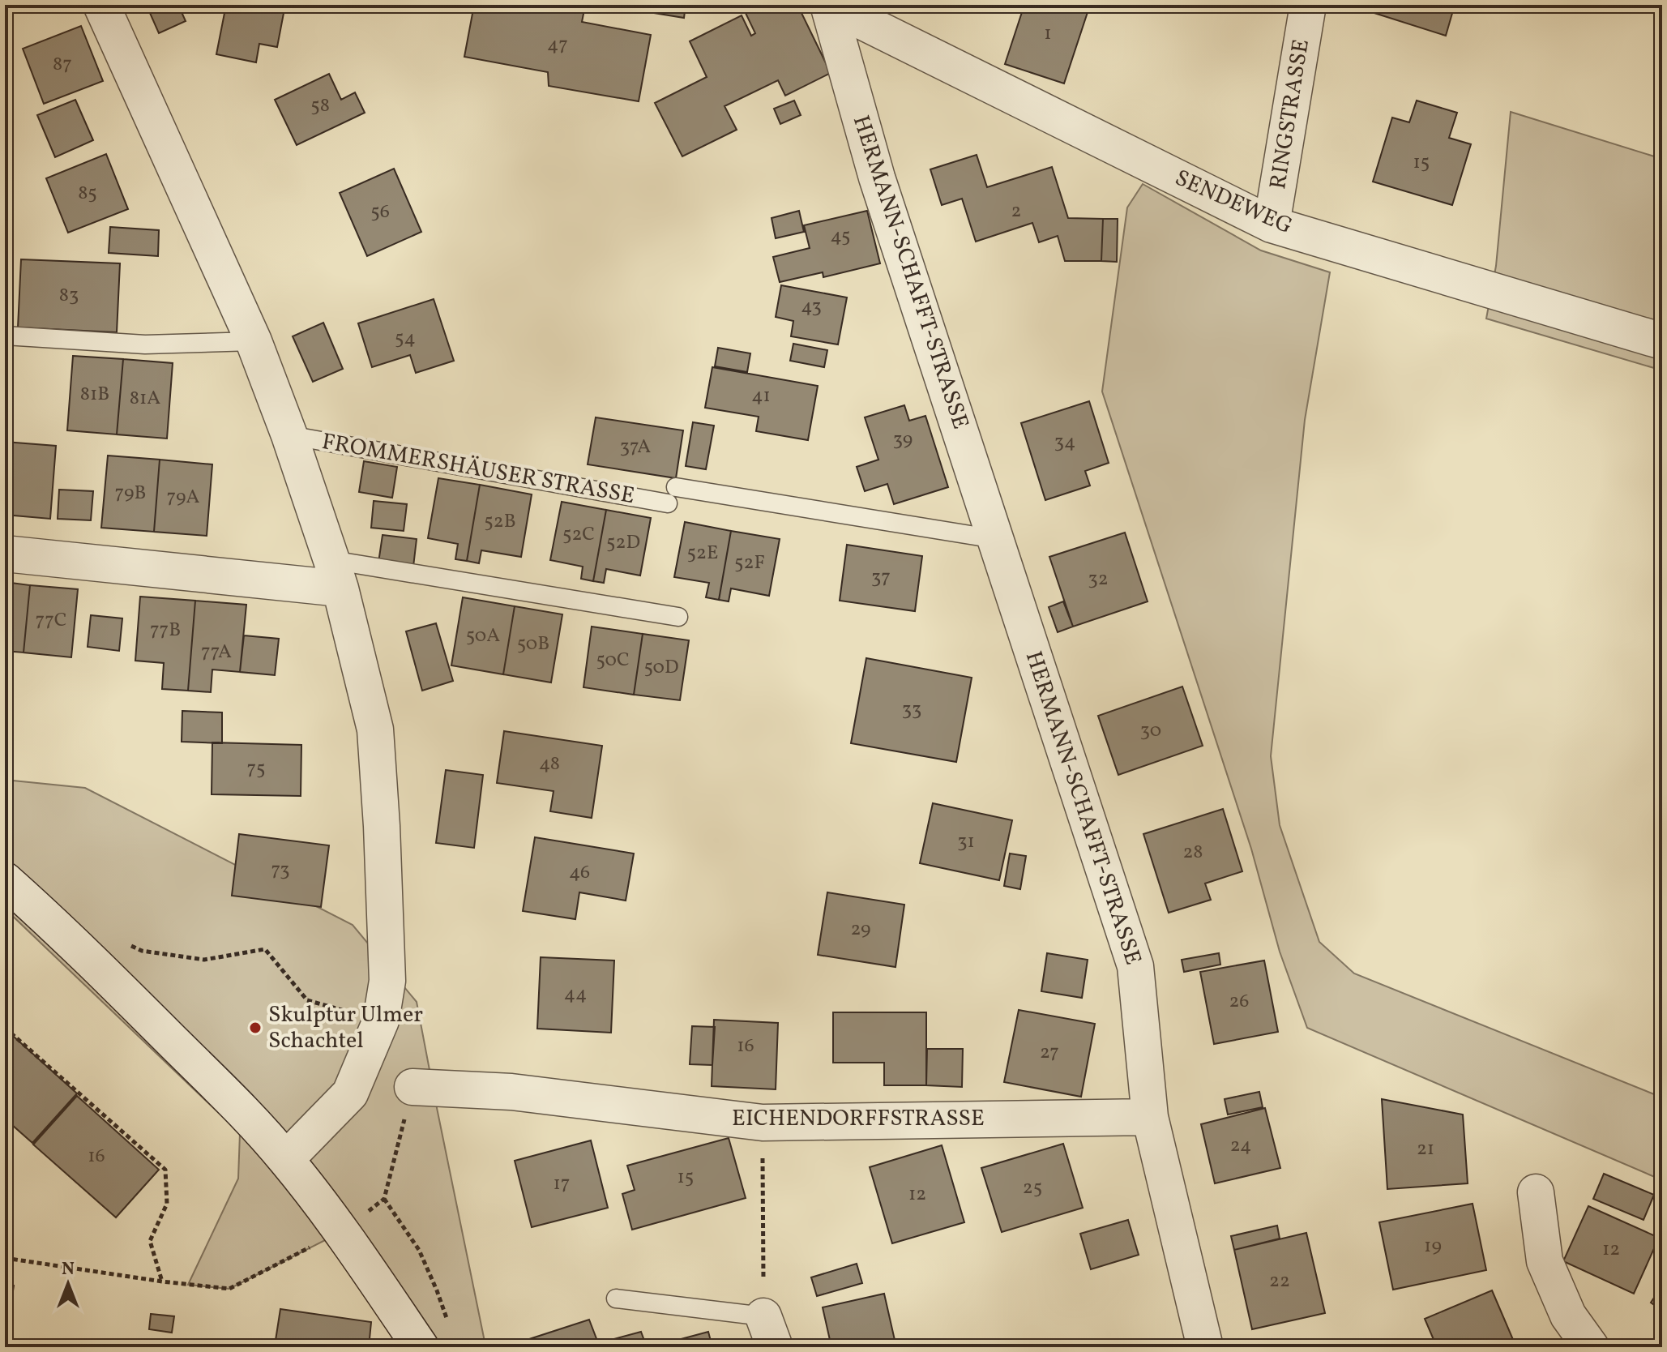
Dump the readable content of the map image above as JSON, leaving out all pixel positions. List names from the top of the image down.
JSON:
{
  "streets": {
    "street": [
      "RINGSTRASSE",
      "SENDEWEG",
      "HERMANN-SCHAFFT-STRASSE",
      "FROMMERSHÄUSER STRASSE",
      "EICHENDORFFSTRASSE"
    ]
  },
  "crossings": [
    ["RINGSTRASSE", "SENDEWEG"],
    ["SENDEWEG", "HERMANN-SCHAFFT-STRASSE"],
    ["HERMANN-SCHAFFT-STRASSE", "FROMMERSHÄUSER STRASSE"],
    ["HERMANN-SCHAFFT-STRASSE", "EICHENDORFFSTRASSE"]
  ],
  "places": ["Skulptur Ulmer Schachtel"],
  "house_numbers": [
    "1",
    "47",
    "87",
    "58",
    "15",
    "85",
    "2",
    "56",
    "45",
    "83",
    "43",
    "54",
    "81B",
    "41",
    "81A",
    "39",
    "34",
    "37A",
    "79B",
    "79A",
    "52B",
    "52C",
    "52D",
    "52E",
    "52F",
    "37",
    "32",
    "77C",
    "77B",
    "50A",
    "50B",
    "77A",
    "50C",
    "50D",
    "33",
    "30",
    "48",
    "75",
    "31",
    "28",
    "73",
    "46",
    "29",
    "44",
    "26",
    "16",
    "27",
    "24",
    "21",
    "16",
    "15",
    "17",
    "25",
    "12",
    "19",
    "12",
    "22"
  ],
  "north": "top"
}
